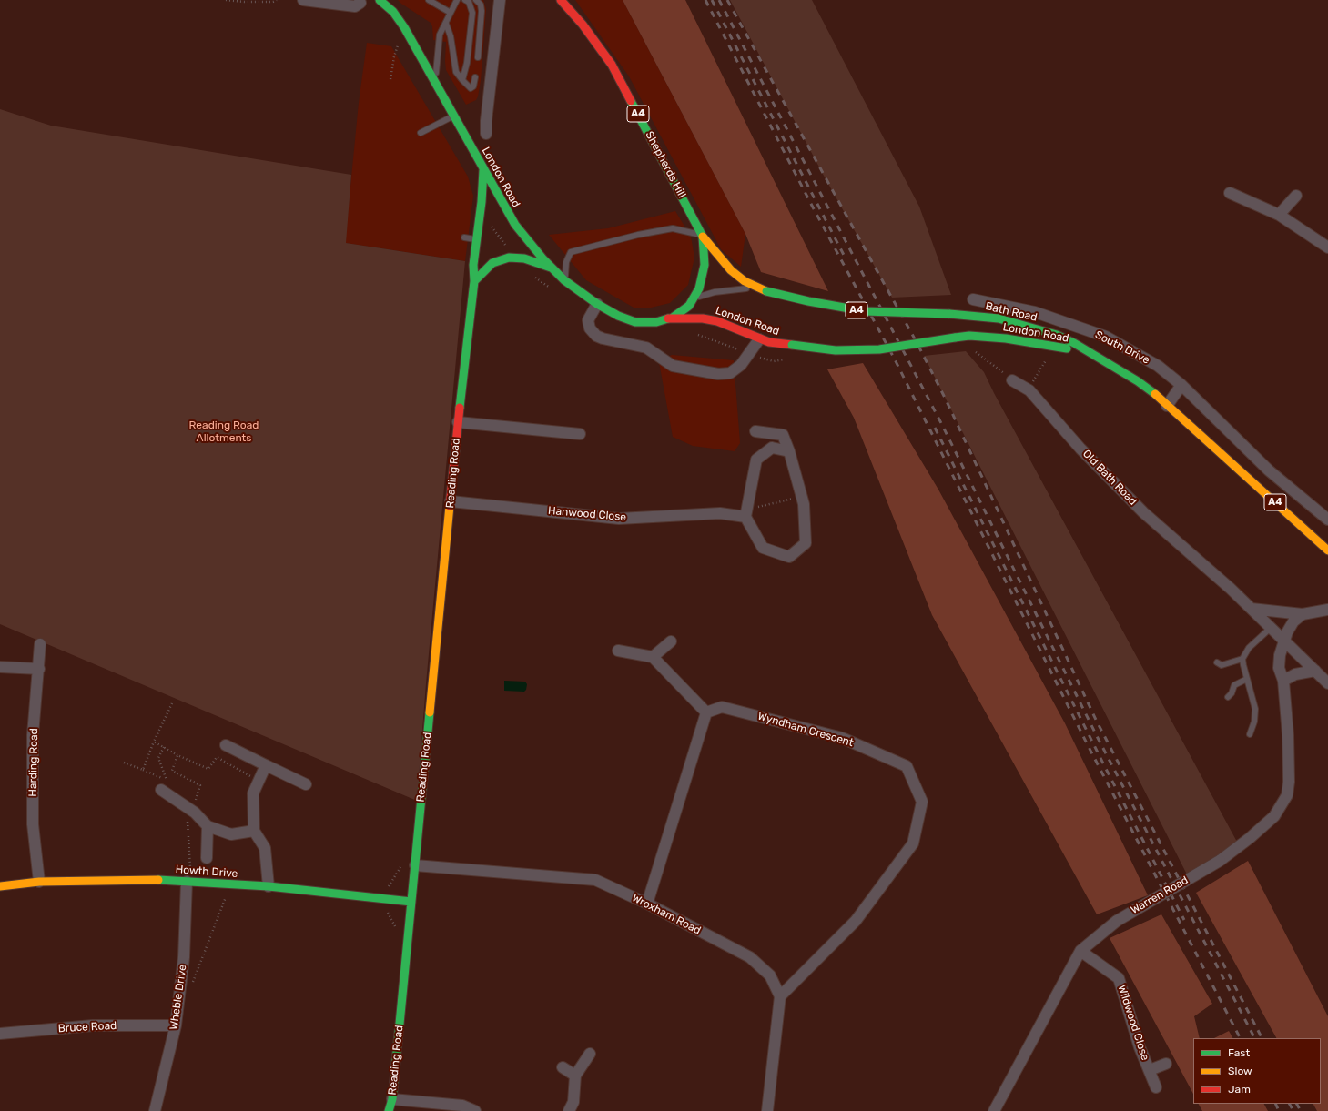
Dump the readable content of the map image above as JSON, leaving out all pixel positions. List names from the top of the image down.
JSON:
{
  "streets": {
    "main road": [
      "A4",
      "Shepherds Hill",
      "London Road",
      "Bath Road",
      "Reading Road",
      "Howth Drive"
    ],
    "street": [
      "South Drive",
      "Old Bath Road",
      "Hanwood Close",
      "Wyndham Crescent",
      "Harding Road",
      "Warren Road",
      "Wroxham Road",
      "Wheble Drive",
      "Wildwood Close",
      "Bruce Road"
    ]
  },
  "crossings": [
    ["Shepherds Hill", "London Road"],
    ["Shepherds Hill", "Bath Road"],
    ["London Road", "Bath Road"],
    ["London Road", "Reading Road"],
    ["Reading Road", "Hanwood Close"],
    ["Reading Road", "Howth Drive"],
    ["Reading Road", "Wroxham Road"],
    ["Old Bath Road", "Warren Road"],
    ["Wyndham Crescent", "Wroxham Road"],
    ["Harding Road", "Howth Drive"],
    ["Howth Drive", "Wheble Drive"],
    ["Warren Road", "Wildwood Close"],
    ["Wheble Drive", "Bruce Road"]
  ],
  "parks": ["Reading Road Allotments"],
  "legend": ["Fast", "Slow", "Jam"]
}
